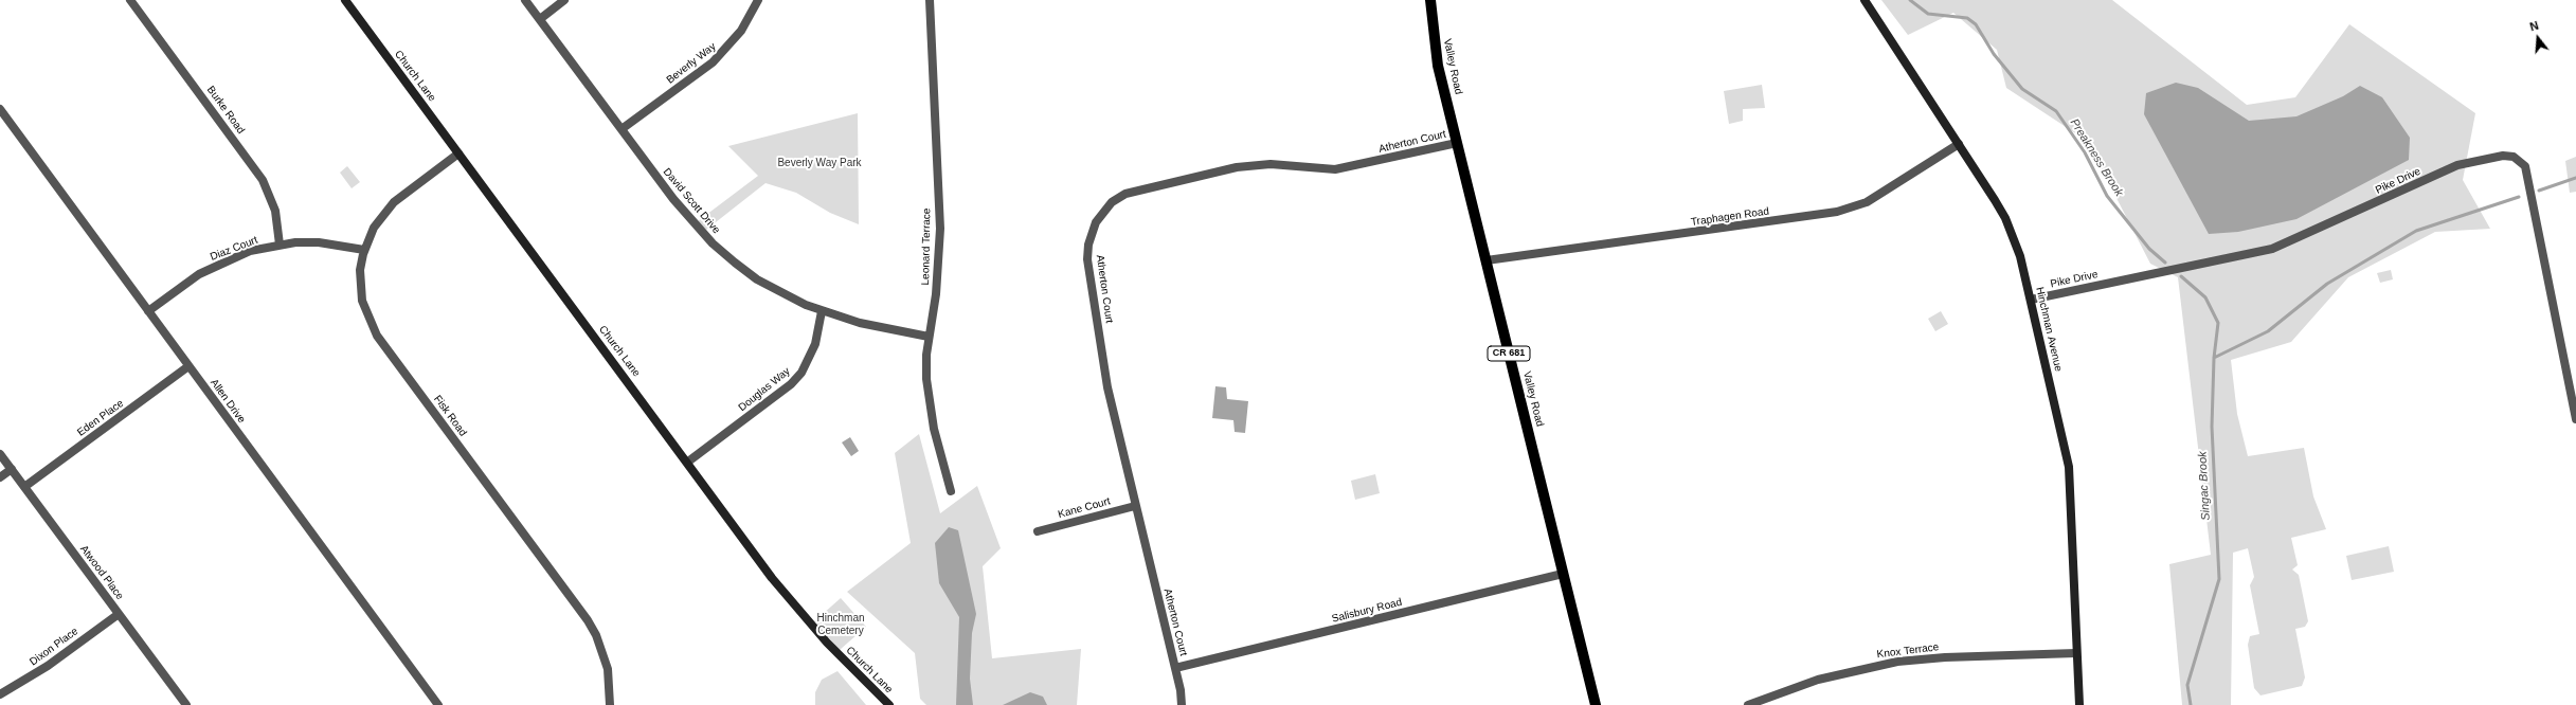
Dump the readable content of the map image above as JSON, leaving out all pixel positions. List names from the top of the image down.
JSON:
{
  "streets": {
    "main road": ["Valley Road", "CR 681"],
    "street": [
      "Beverly Way",
      "Church Lane",
      "Burke Road",
      "Atherton Court",
      "Pike Drive",
      "David Scott Drive",
      "Traphagen Road",
      "Leonard Terrace",
      "Diaz Court",
      "Hinchman Avenue",
      "Douglas Way",
      "Allen Drive",
      "Fisk Road",
      "Eden Place",
      "Kane Court",
      "Atwood Place",
      "Salisbury Road",
      "Dixon Place",
      "Knox Terrace"
    ]
  },
  "crossings": [
    ["Beverly Way", "David Scott Drive"],
    ["Valley Road", "Atherton Court"],
    ["Valley Road", "Traphagen Road"],
    ["Valley Road", "Salisbury Road"],
    ["Church Lane", "Douglas Way"],
    ["Church Lane", "Fisk Road"],
    ["Burke Road", "Diaz Court"],
    ["Atherton Court", "Kane Court"],
    ["Atherton Court", "Salisbury Road"],
    ["Pike Drive", "Hinchman Avenue"],
    ["David Scott Drive", "Leonard Terrace"],
    ["David Scott Drive", "Douglas Way"],
    ["Traphagen Road", "Hinchman Avenue"],
    ["Diaz Court", "Allen Drive"],
    ["Diaz Court", "Fisk Road"],
    ["Hinchman Avenue", "Knox Terrace"],
    ["Allen Drive", "Eden Place"],
    ["Eden Place", "Atwood Place"],
    ["Atwood Place", "Dixon Place"]
  ],
  "water": ["Preakness Brook", "Singac Brook"],
  "parks": ["Beverly Way Park", "Hinchman Cemetery"],
  "north": "top"
}
